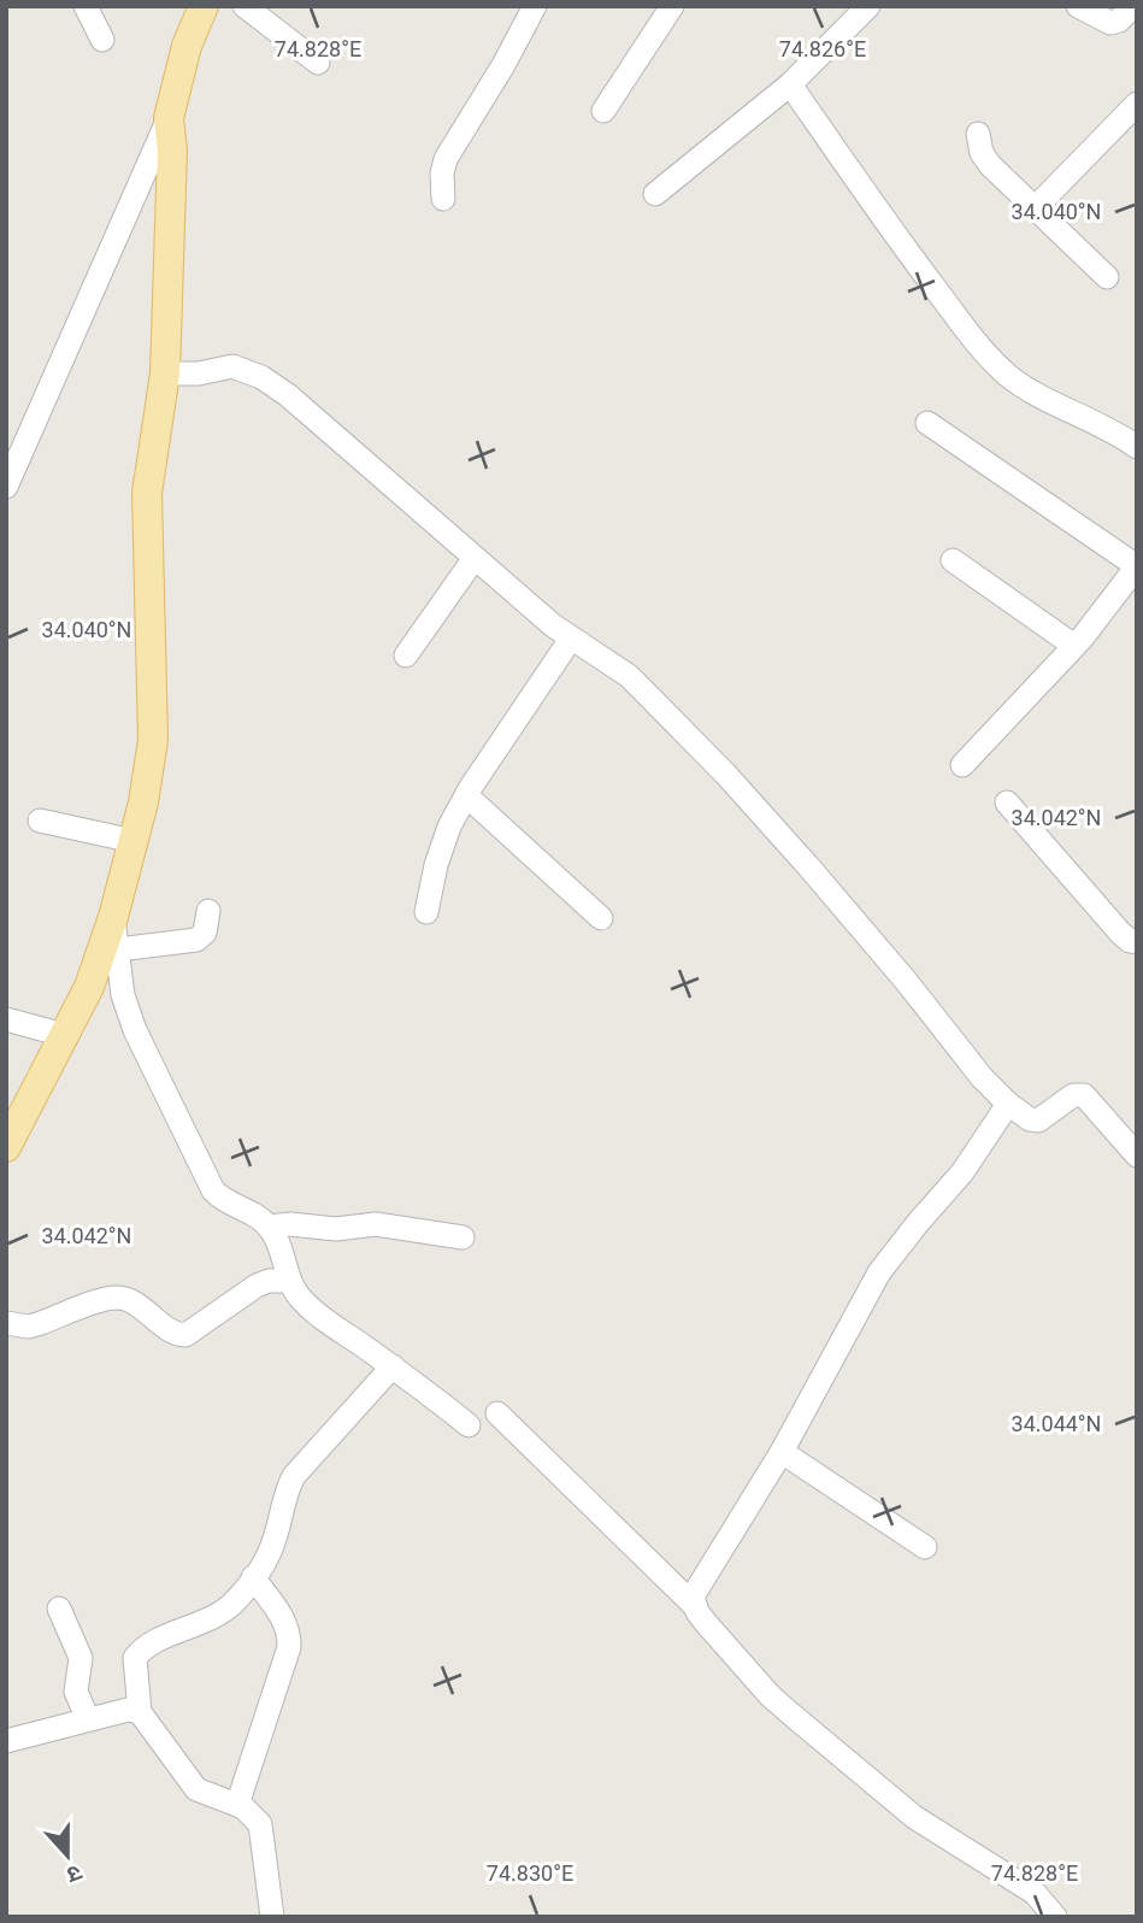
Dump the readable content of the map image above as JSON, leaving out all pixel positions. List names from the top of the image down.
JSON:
{
  "north": "bottom",
  "coordinates": [
    "74.828°E",
    "74.826°E",
    "34.040°N",
    "34.042°N",
    "34.044°N",
    "74.830°E"
  ]
}
